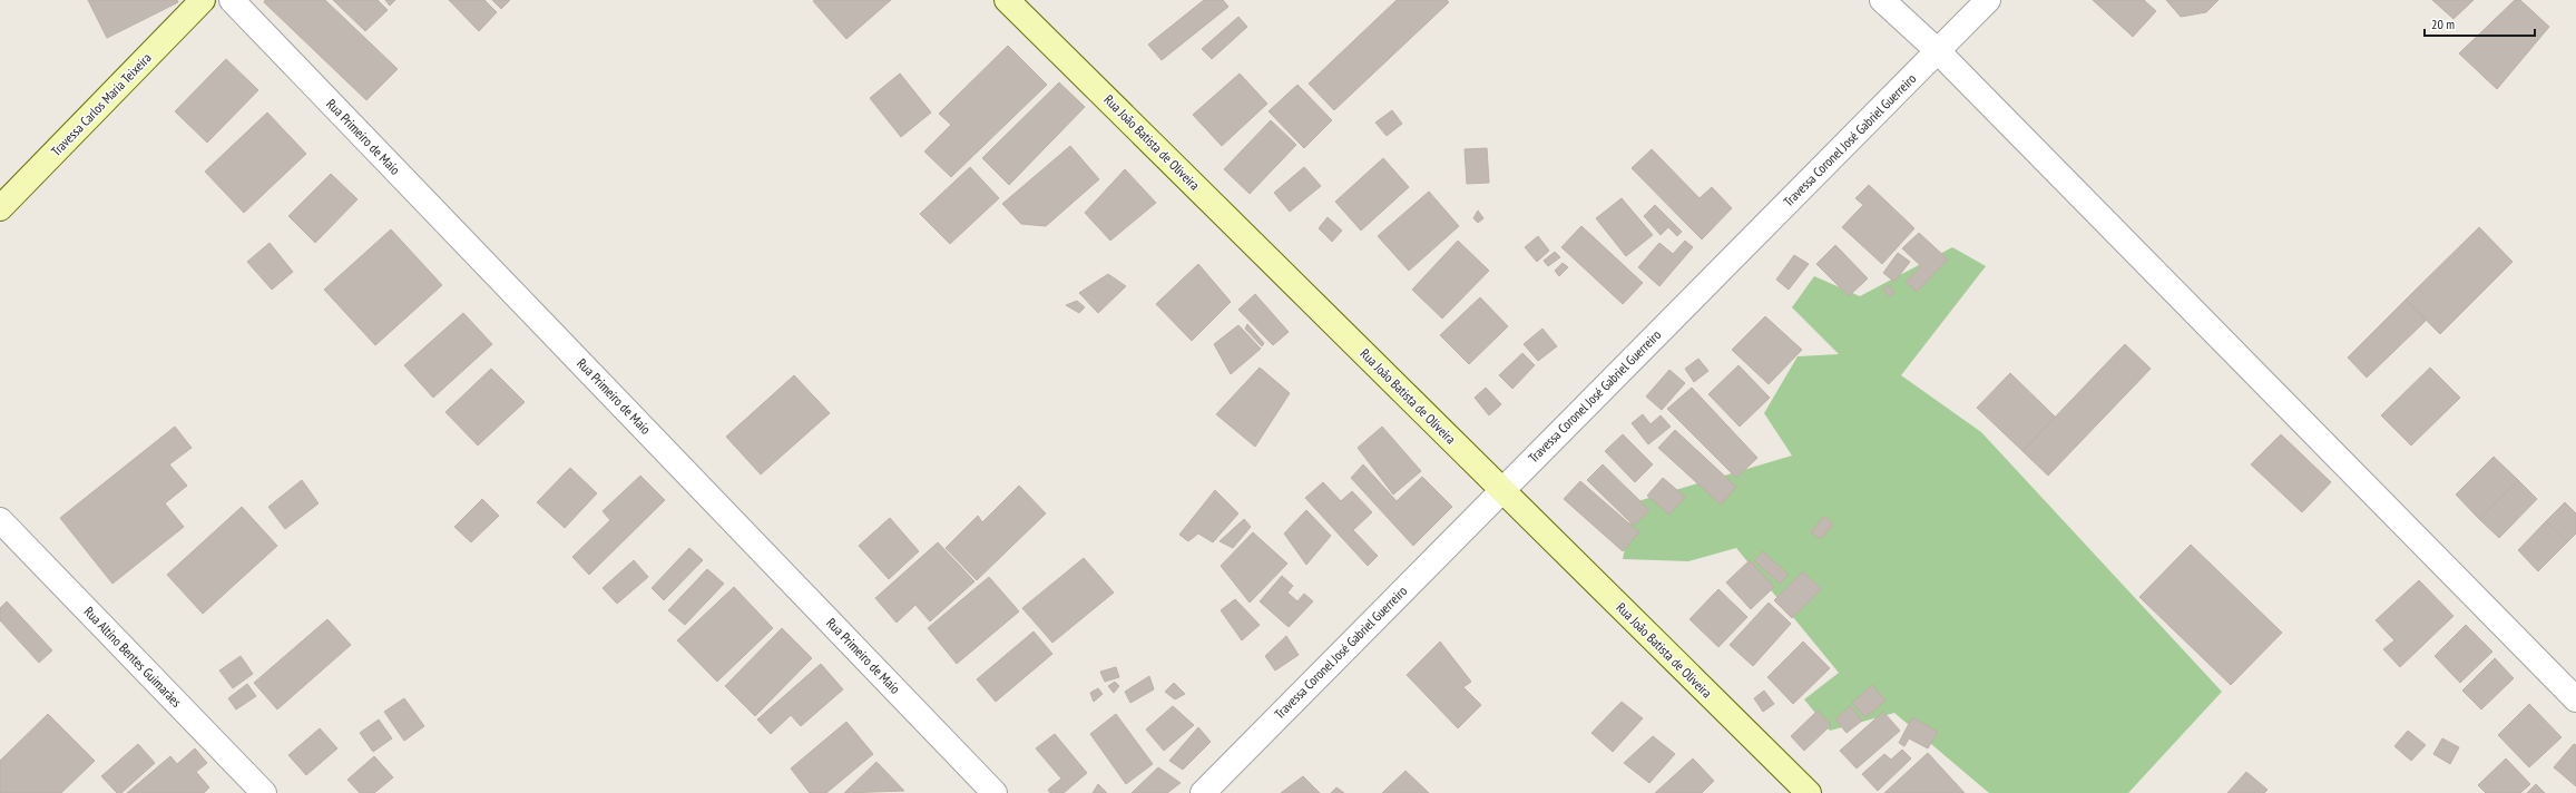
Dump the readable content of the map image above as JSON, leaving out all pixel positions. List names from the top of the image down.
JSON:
{
  "streets": {
    "street": [
      "Travessa Carlos Maria Teixeira",
      "Rua Primeiro de Maio",
      "Travessa Coronel José Gabriel Guerreiro",
      "Rua João Batista de Oliveira",
      "Rua Altíno Bentes Guimarães"
    ]
  },
  "crossings": [
    ["Travessa Coronel José Gabriel Guerreiro", "Rua João Batista de Oliveira"]
  ],
  "scale_bar": "20 m"
}
